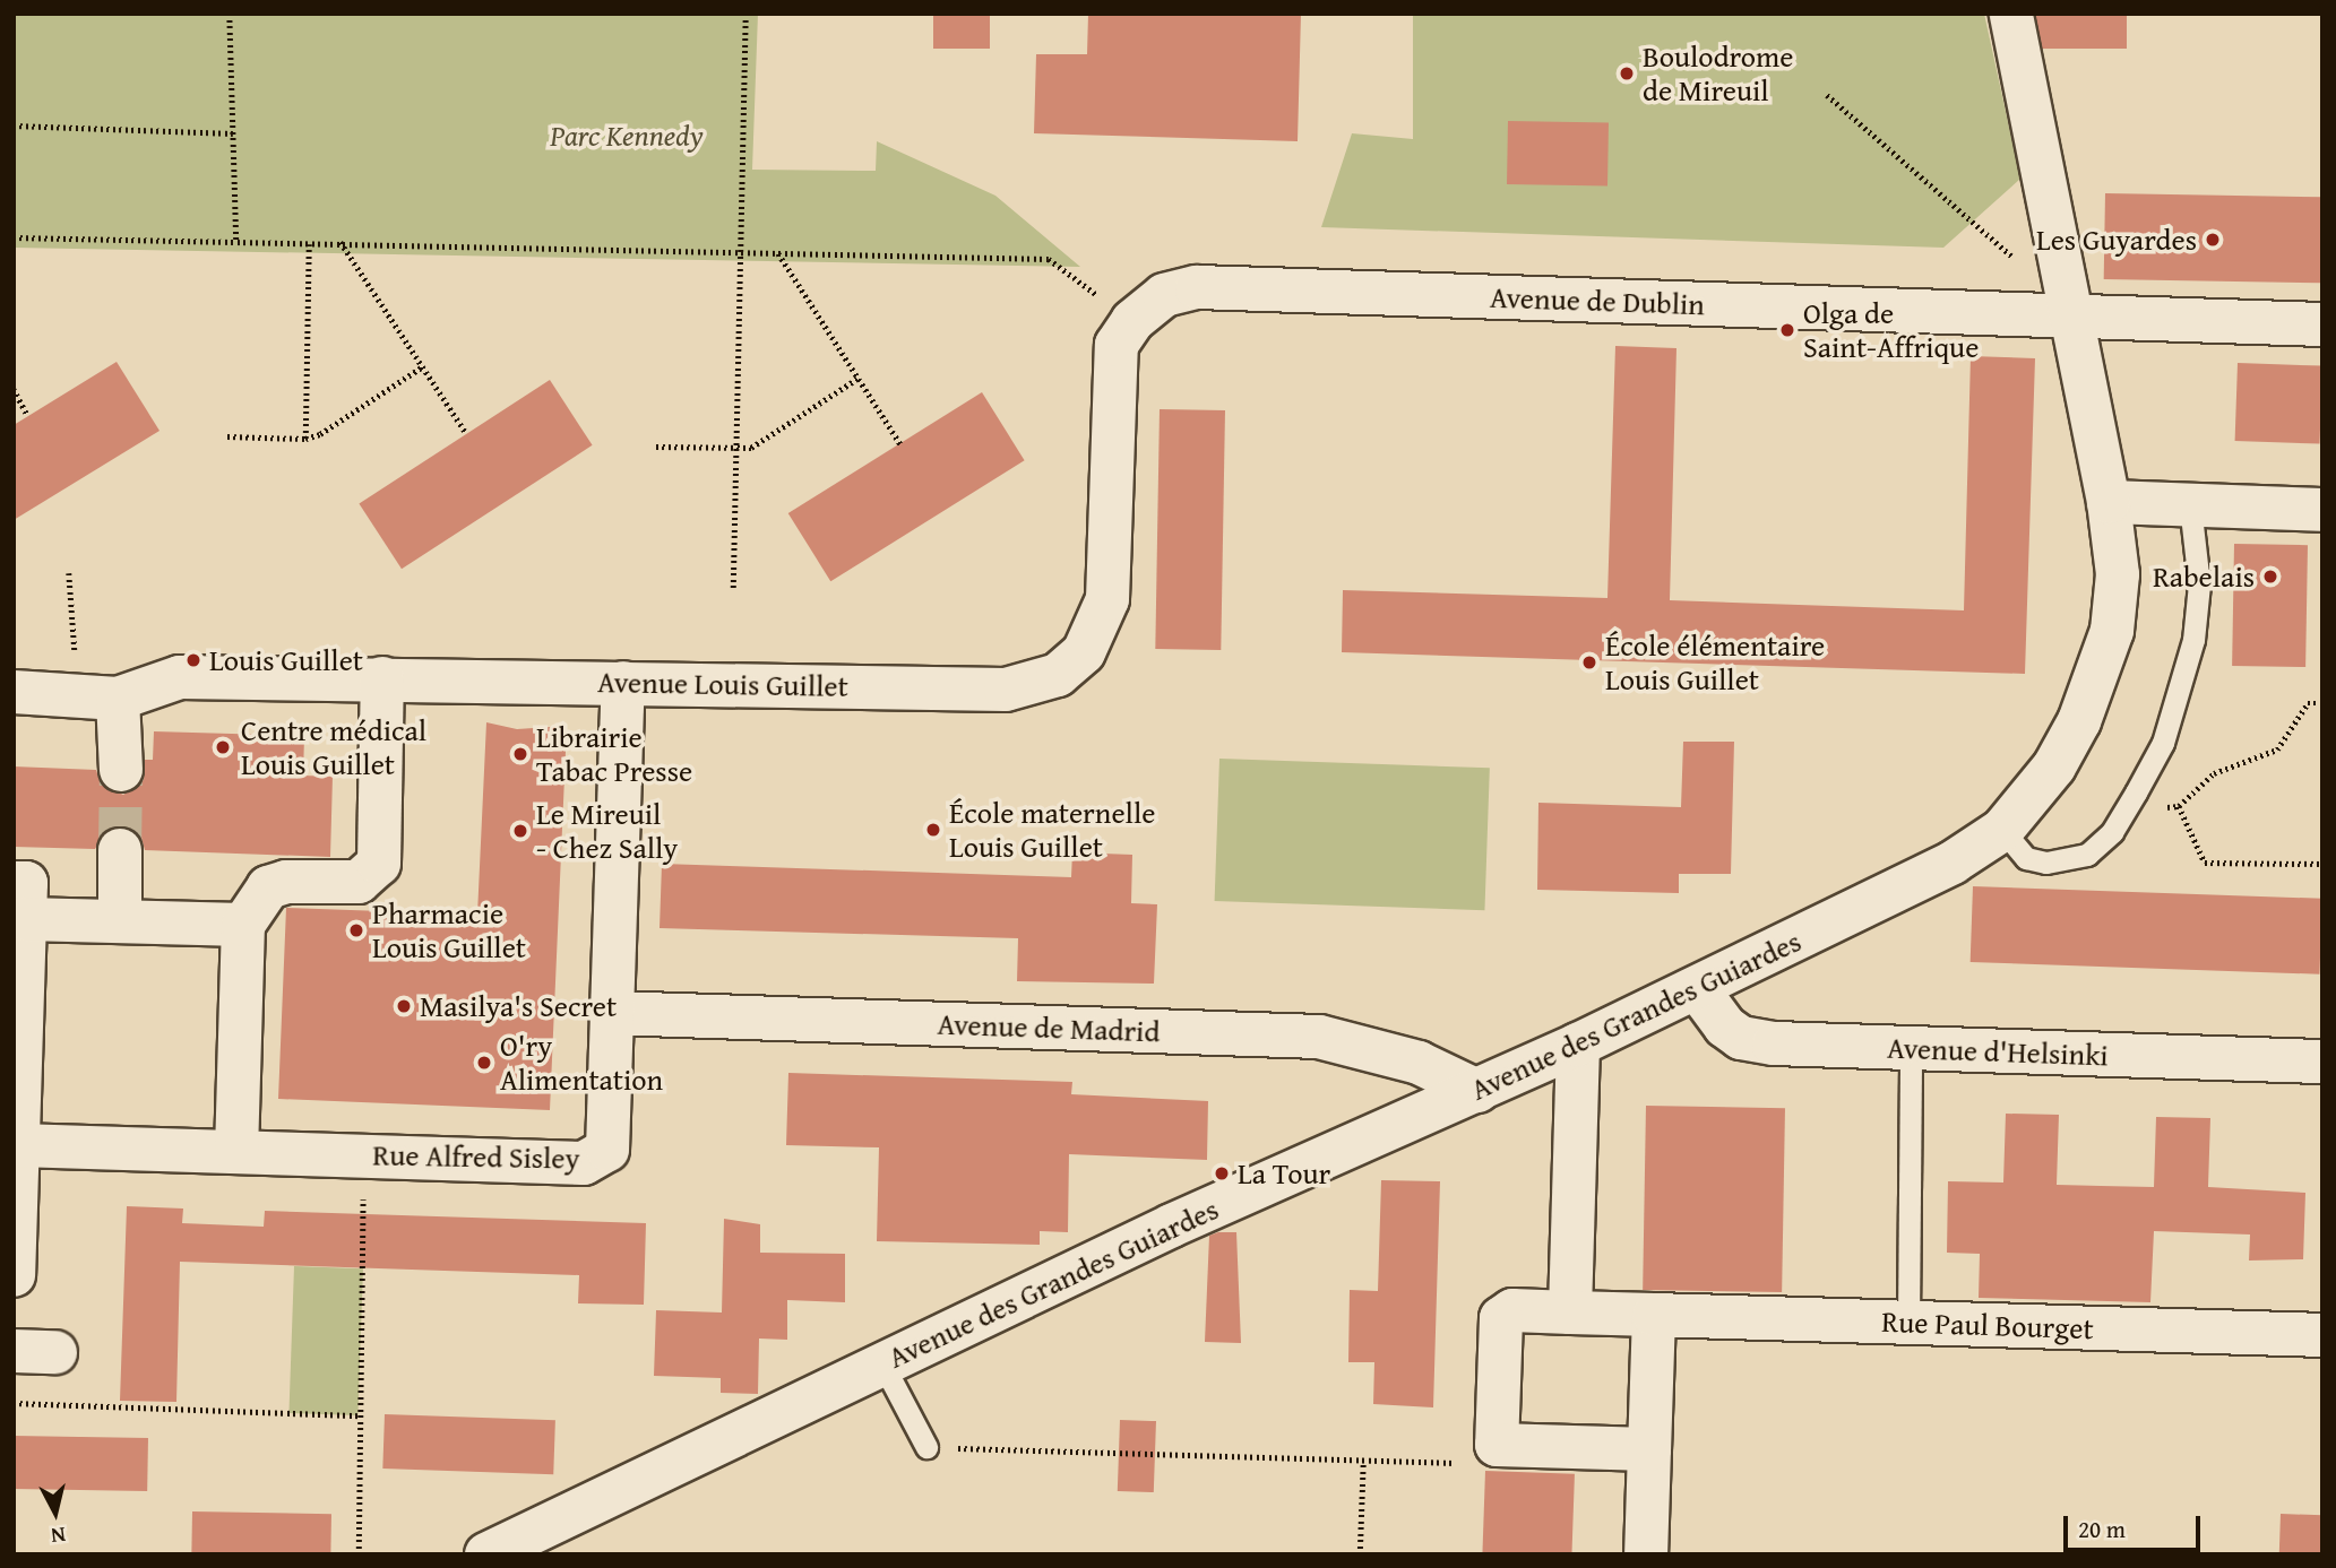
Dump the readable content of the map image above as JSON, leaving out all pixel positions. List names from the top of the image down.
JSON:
{
  "streets": {
    "street": [
      "Avenue de Dublin",
      "Avenue Louis Guillet",
      "Avenue des Grandes Guiardes",
      "Avenue de Madrid",
      "Avenue d'Helsinki",
      "Rue Alfred Sisley",
      "Rue Paul Bourget"
    ]
  },
  "crossings": [
    ["Avenue de Dublin", "Avenue Louis Guillet"],
    ["Avenue de Dublin", "Avenue des Grandes Guiardes"],
    ["Avenue Louis Guillet", "Rue Alfred Sisley"],
    ["Avenue des Grandes Guiardes", "Avenue de Madrid"],
    ["Avenue des Grandes Guiardes", "Avenue d'Helsinki"],
    ["Avenue de Madrid", "Rue Alfred Sisley"]
  ],
  "parks": ["Parc Kennedy"],
  "places": [
    "Boulodrome de Mireuil",
    "Les Guyardes",
    "Olga de Saint-Affrique",
    "Rabelais",
    "Louis Guillet",
    "École élémentaire Louis Guillet",
    "Centre médical Louis Guillet",
    "Librairie Tabac Presse",
    "École maternelle Louis Guillet",
    "Le Mireuil - Chez Sally",
    "Pharmacie Louis Guillet",
    "Masilya's Secret",
    "O'ry Alimentation",
    "La Tour"
  ],
  "scale_bar": "20 m",
  "north": "bottom"
}
